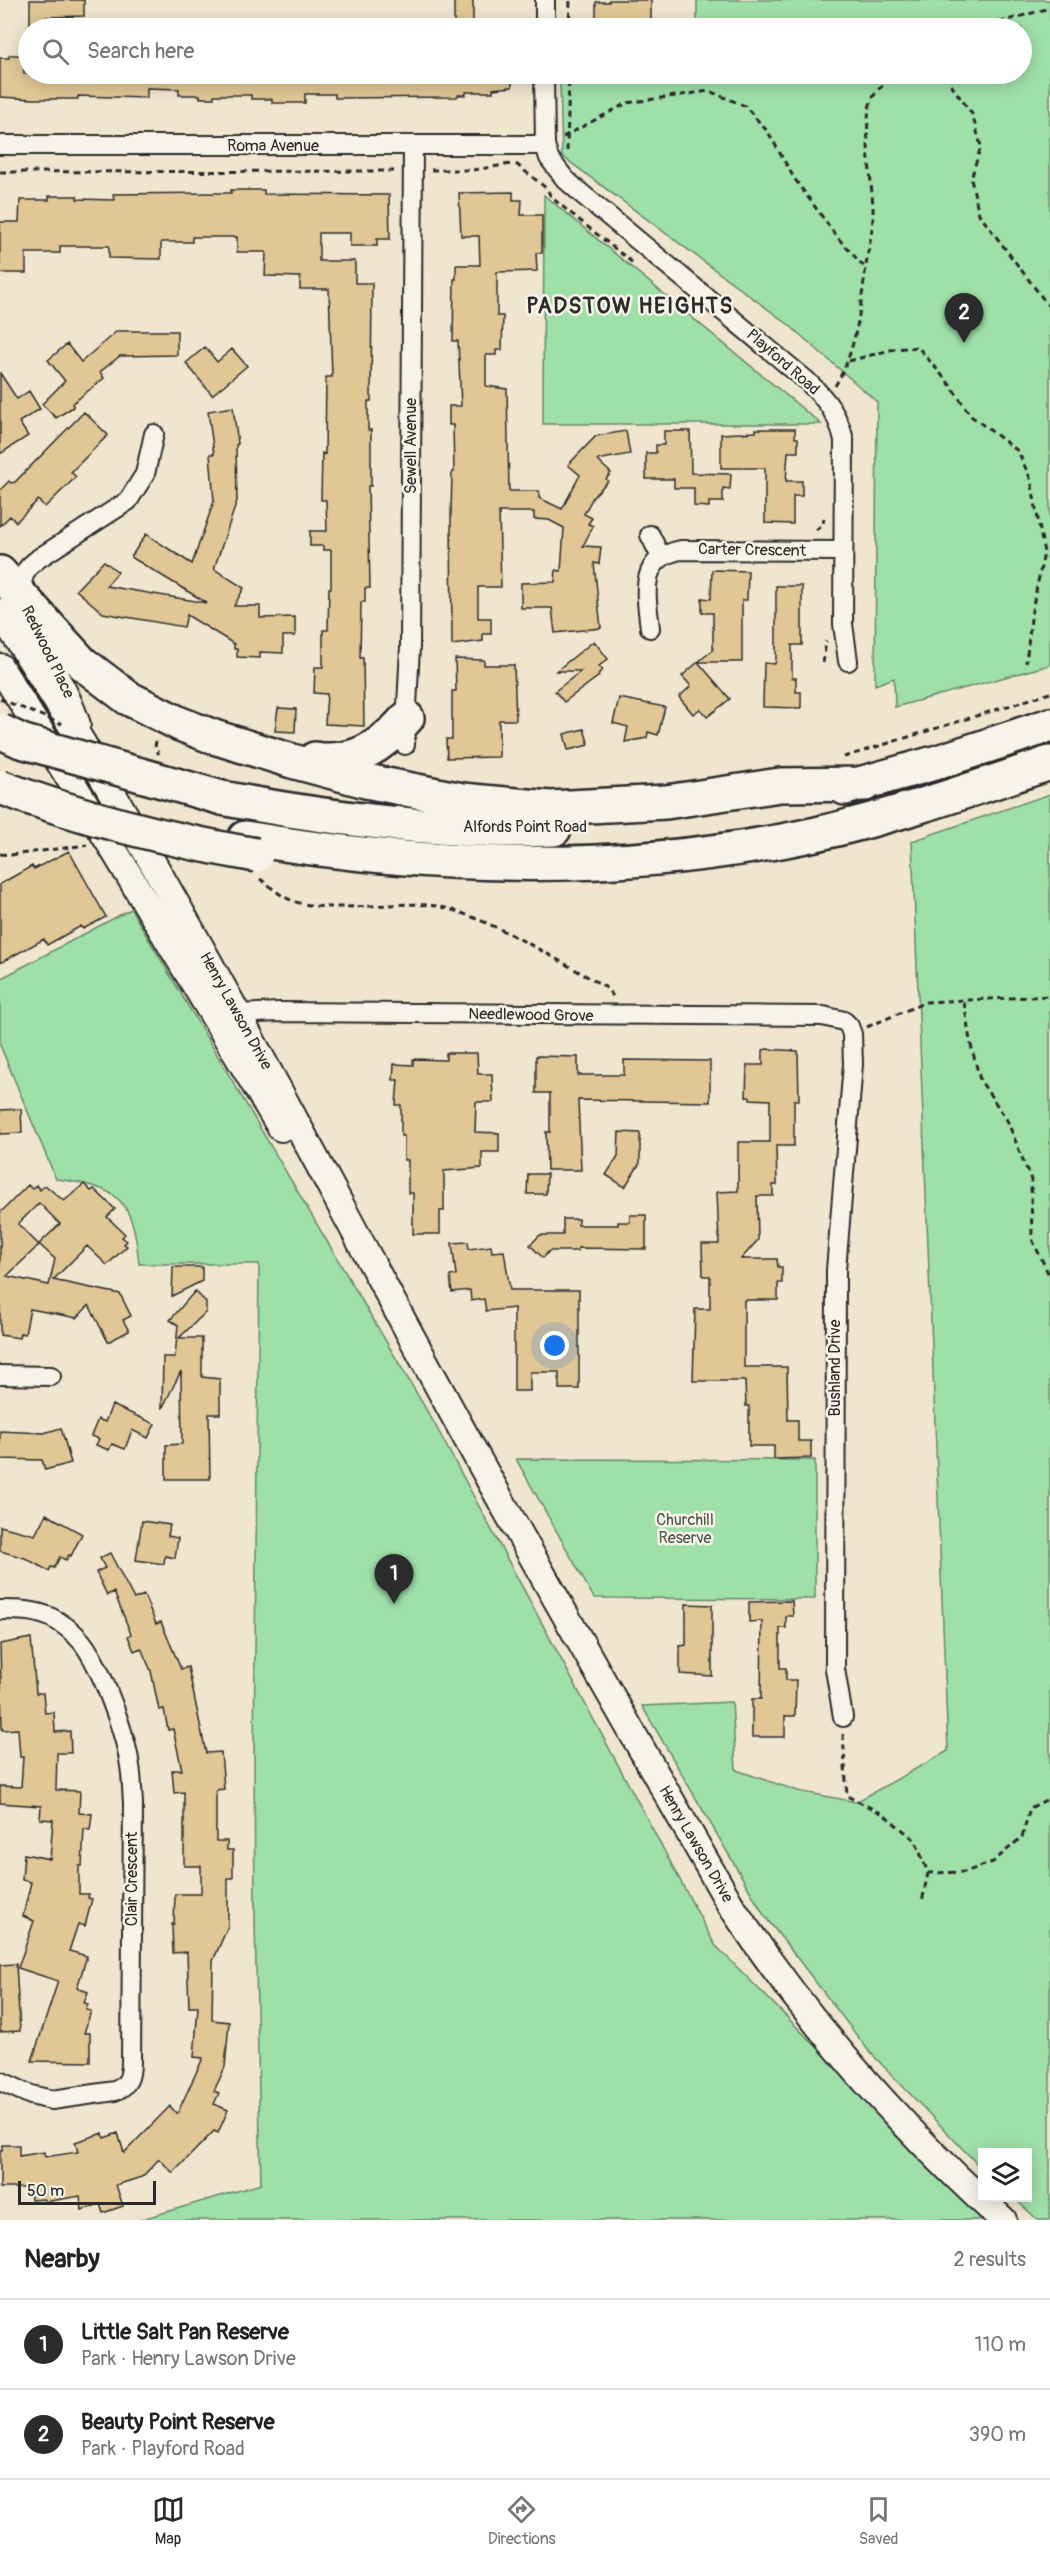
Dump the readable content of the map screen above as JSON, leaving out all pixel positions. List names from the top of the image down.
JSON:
{
  "streets": {
    "highway": ["Alfords Point Road"],
    "main road": ["Henry Lawson Drive"],
    "street": [
      "Roma Avenue",
      "Playford Road",
      "Sewell Avenue",
      "Carter Crescent",
      "Redwood Place",
      "Needlewood Grove",
      "Bushland Drive",
      "Clair Crescent"
    ]
  },
  "crossings": [
    ["Roma Avenue", "Playford Road"],
    ["Roma Avenue", "Sewell Avenue"],
    ["Playford Road", "Carter Crescent"],
    ["Redwood Place", "Henry Lawson Drive"],
    ["Henry Lawson Drive", "Needlewood Grove"],
    ["Needlewood Grove", "Bushland Drive"]
  ],
  "districts": ["PADSTOW HEIGHTS"],
  "parks": ["Churchill Reserve"],
  "scale_bar": "50 m",
  "page": {
    "search": "Search here",
    "pins": ["2", "1"],
    "scale": "50 m",
    "heading": ["Nearby", "2 results"],
    "list": [
      {
        "mark": "1",
        "name": "Little Salt Pan Reserve",
        "note": "Park · Henry Lawson Drive",
        "value": "110 m"
      },
      {
        "mark": "2",
        "name": "Beauty Point Reserve",
        "note": "Park · Playford Road",
        "value": "390 m"
      }
    ],
    "nav": ["Map", "Directions", "Saved"]
  }
}
